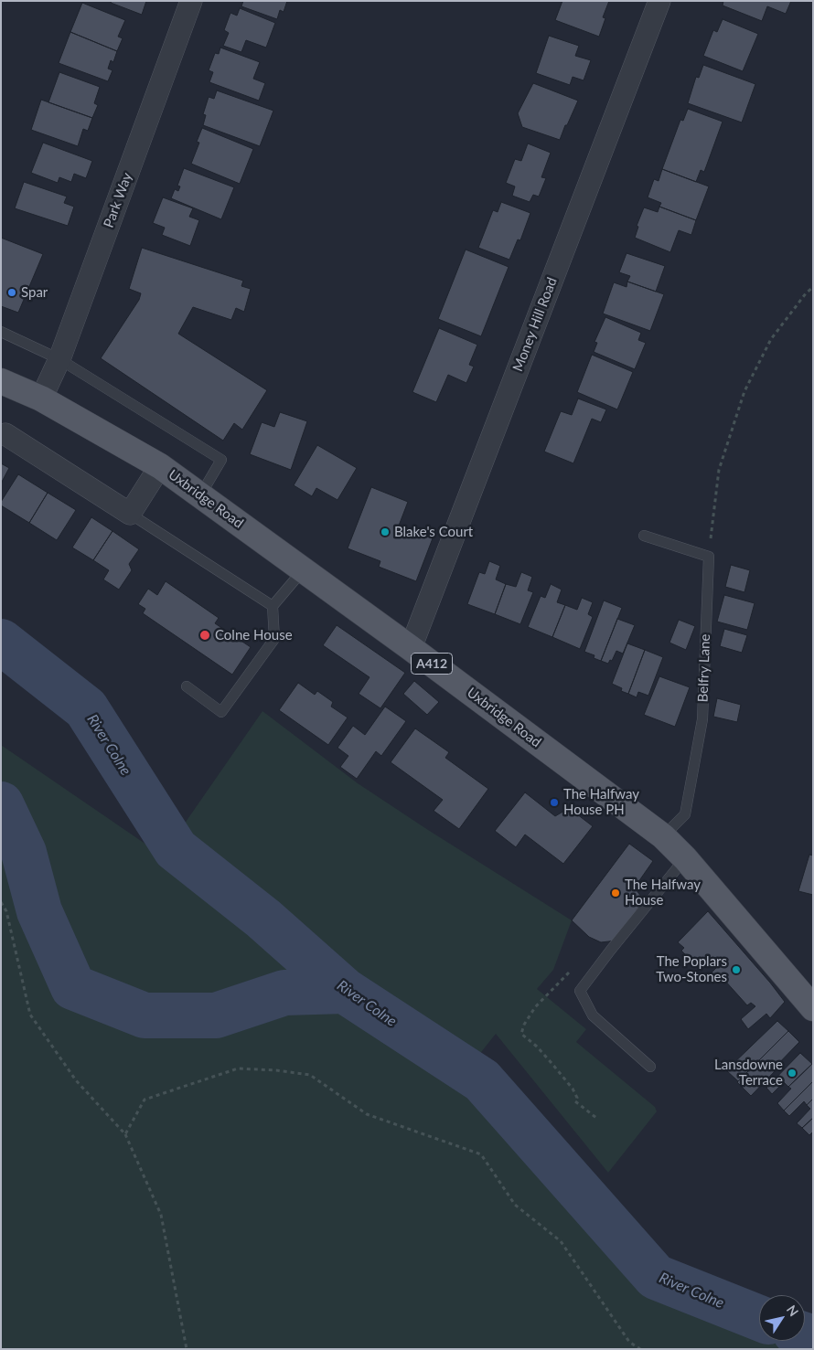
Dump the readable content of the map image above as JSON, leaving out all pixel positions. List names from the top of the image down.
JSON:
{
  "streets": {
    "main road": ["Uxbridge Road", "A412"],
    "street": ["Park Way", "Money Hill Road"],
    "lane": ["Belfry Lane"]
  },
  "crossings": [
    ["Park Way", "Uxbridge Road"],
    ["Money Hill Road", "Uxbridge Road"],
    ["Uxbridge Road", "Belfry Lane"]
  ],
  "water": ["River Colne"],
  "places": [
    "Spar",
    "Blake's Court",
    "Colne House",
    "The Halfway House PH",
    "The Halfway House",
    "The Poplars Two-Stones",
    "Lansdowne Terrace"
  ],
  "north": "top right"
}
